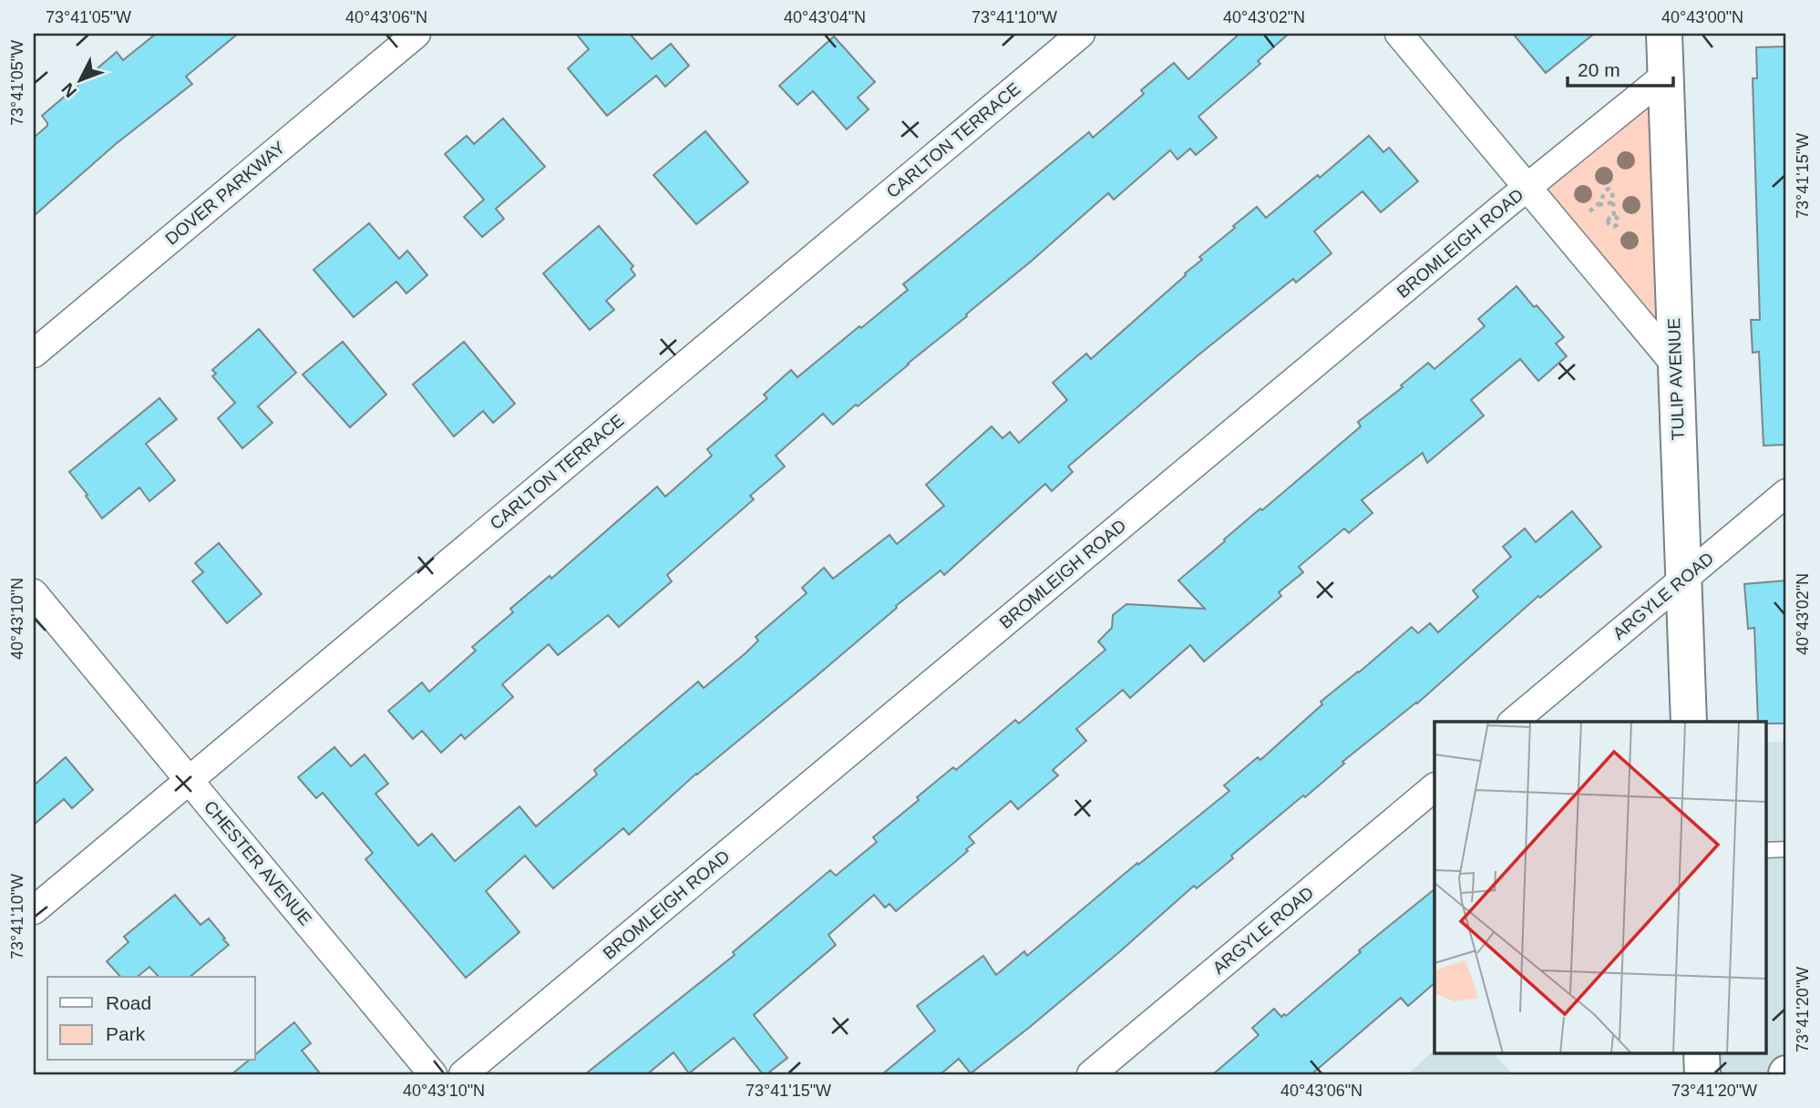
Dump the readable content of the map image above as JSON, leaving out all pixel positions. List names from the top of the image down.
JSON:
{
  "streets": {
    "main road": ["TULIP AVENUE"],
    "street": [
      "CARLTON TERRACE",
      "DOVER PARKWAY",
      "BROMLEIGH ROAD",
      "ARGYLE ROAD",
      "CHESTER AVENUE"
    ]
  },
  "crossings": [
    ["CARLTON TERRACE", "CHESTER AVENUE"],
    ["BROMLEIGH ROAD", "TULIP AVENUE"],
    ["TULIP AVENUE", "ARGYLE ROAD"]
  ],
  "legend": ["Road", "Park"],
  "scale_bar": "20 m",
  "north": "bottom left",
  "coordinates": [
    "73°41'05\"W",
    "40°43'06\"N",
    "40°43'04\"N",
    "73°41'10\"W",
    "40°43'02\"N",
    "40°43'00\"N",
    "73°41'15\"W",
    "40°43'10\"N",
    "73°41'20\"W"
  ]
}
